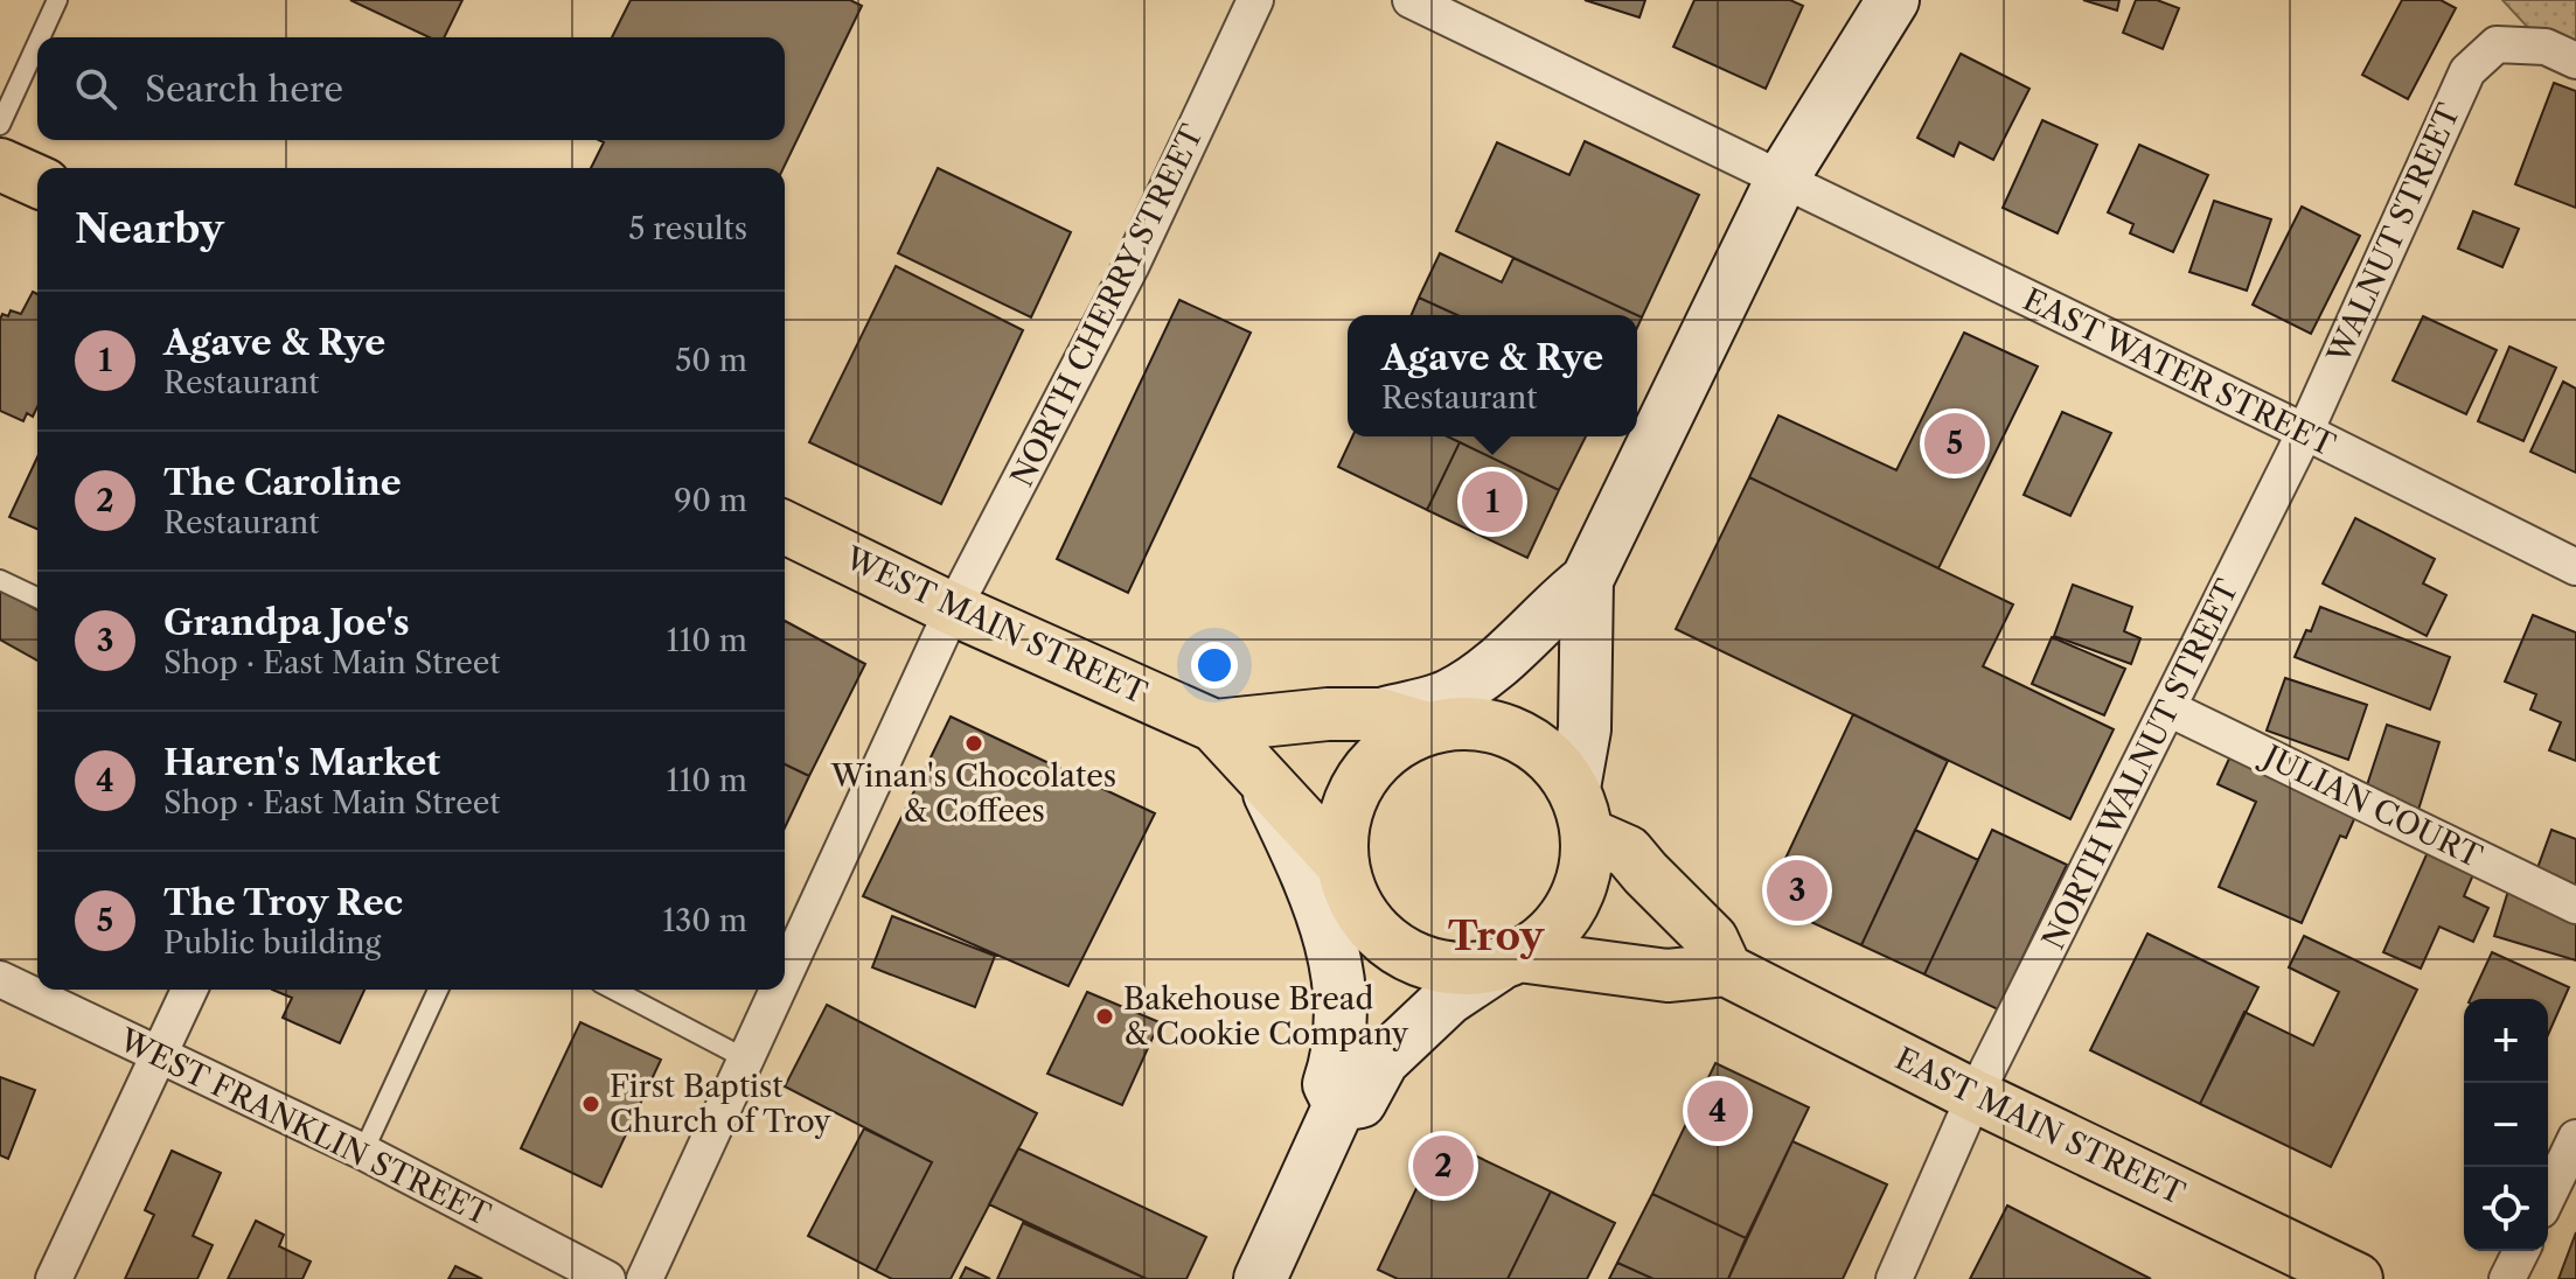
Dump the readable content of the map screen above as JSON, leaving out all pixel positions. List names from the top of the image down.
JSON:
{
  "streets": {
    "main road": ["WEST MAIN STREET", "EAST MAIN STREET"],
    "street": [
      "WALNUT STREET",
      "NORTH CHERRY STREET",
      "EAST WATER STREET",
      "NORTH WALNUT STREET",
      "JULIAN COURT",
      "WEST FRANKLIN STREET"
    ]
  },
  "crossings": [
    ["WALNUT STREET", "EAST WATER STREET"],
    ["WALNUT STREET", "NORTH WALNUT STREET"],
    ["NORTH CHERRY STREET", "WEST MAIN STREET"],
    ["EAST WATER STREET", "NORTH WALNUT STREET"],
    ["NORTH WALNUT STREET", "JULIAN COURT"],
    ["NORTH WALNUT STREET", "EAST MAIN STREET"]
  ],
  "districts": ["Troy"],
  "places": ["Winan's Chocolates & Coffees", "Bakehouse Bread & Cookie Company", "First Baptist Church of Troy"],
  "page": {
    "search": "Search here",
    "heading": ["Nearby", "5 results"],
    "list": [
      {
        "mark": "1",
        "name": "Agave & Rye",
        "note": "Restaurant",
        "value": "50 m"
      },
      {
        "mark": "2",
        "name": "The Caroline",
        "note": "Restaurant",
        "value": "90 m"
      },
      {
        "mark": "3",
        "name": "Grandpa Joe's",
        "note": "Shop · East Main Street",
        "value": "110 m"
      },
      {
        "mark": "4",
        "name": "Haren's Market",
        "note": "Shop · East Main Street",
        "value": "110 m"
      },
      {
        "mark": "5",
        "name": "The Troy Rec",
        "note": "Public building",
        "value": "130 m"
      }
    ],
    "popup": ["Agave & Rye", "Restaurant"],
    "pins": [
      "5",
      "1",
      "3",
      "4",
      "2"
    ],
    "map_buttons": ["+", "−"]
  }
}
